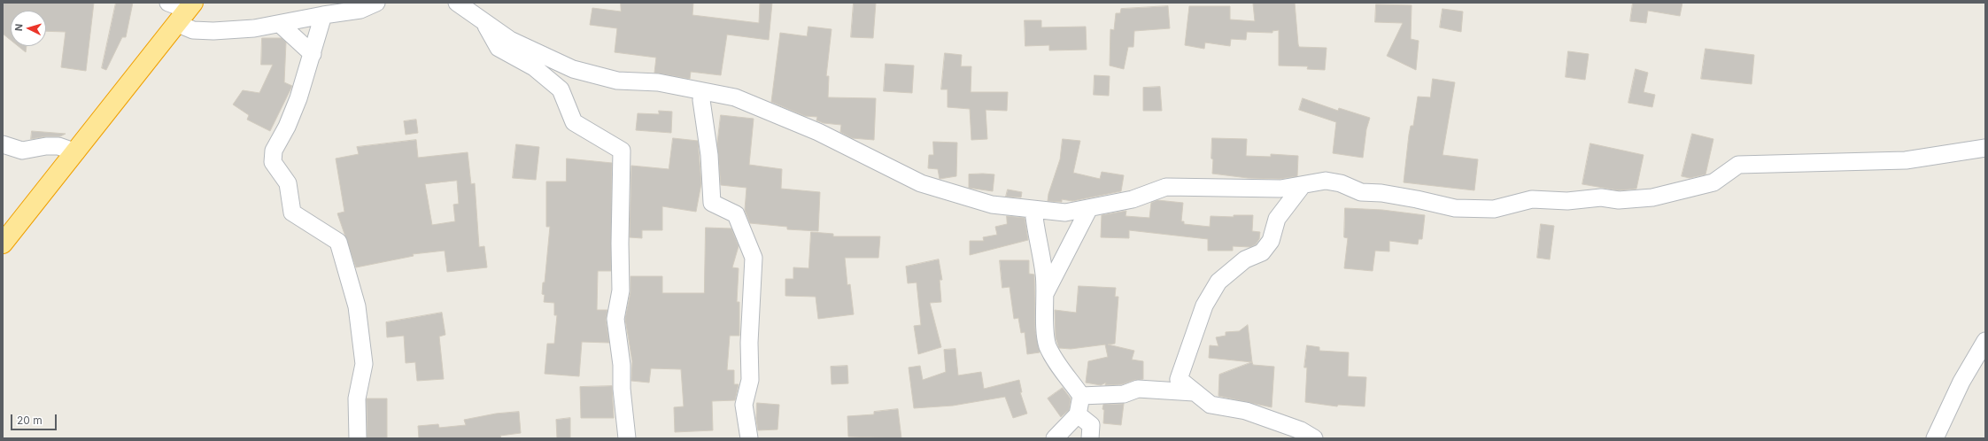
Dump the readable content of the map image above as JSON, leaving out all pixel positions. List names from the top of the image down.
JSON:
{
  "scale_bar": "20 m",
  "north": "left"
}
